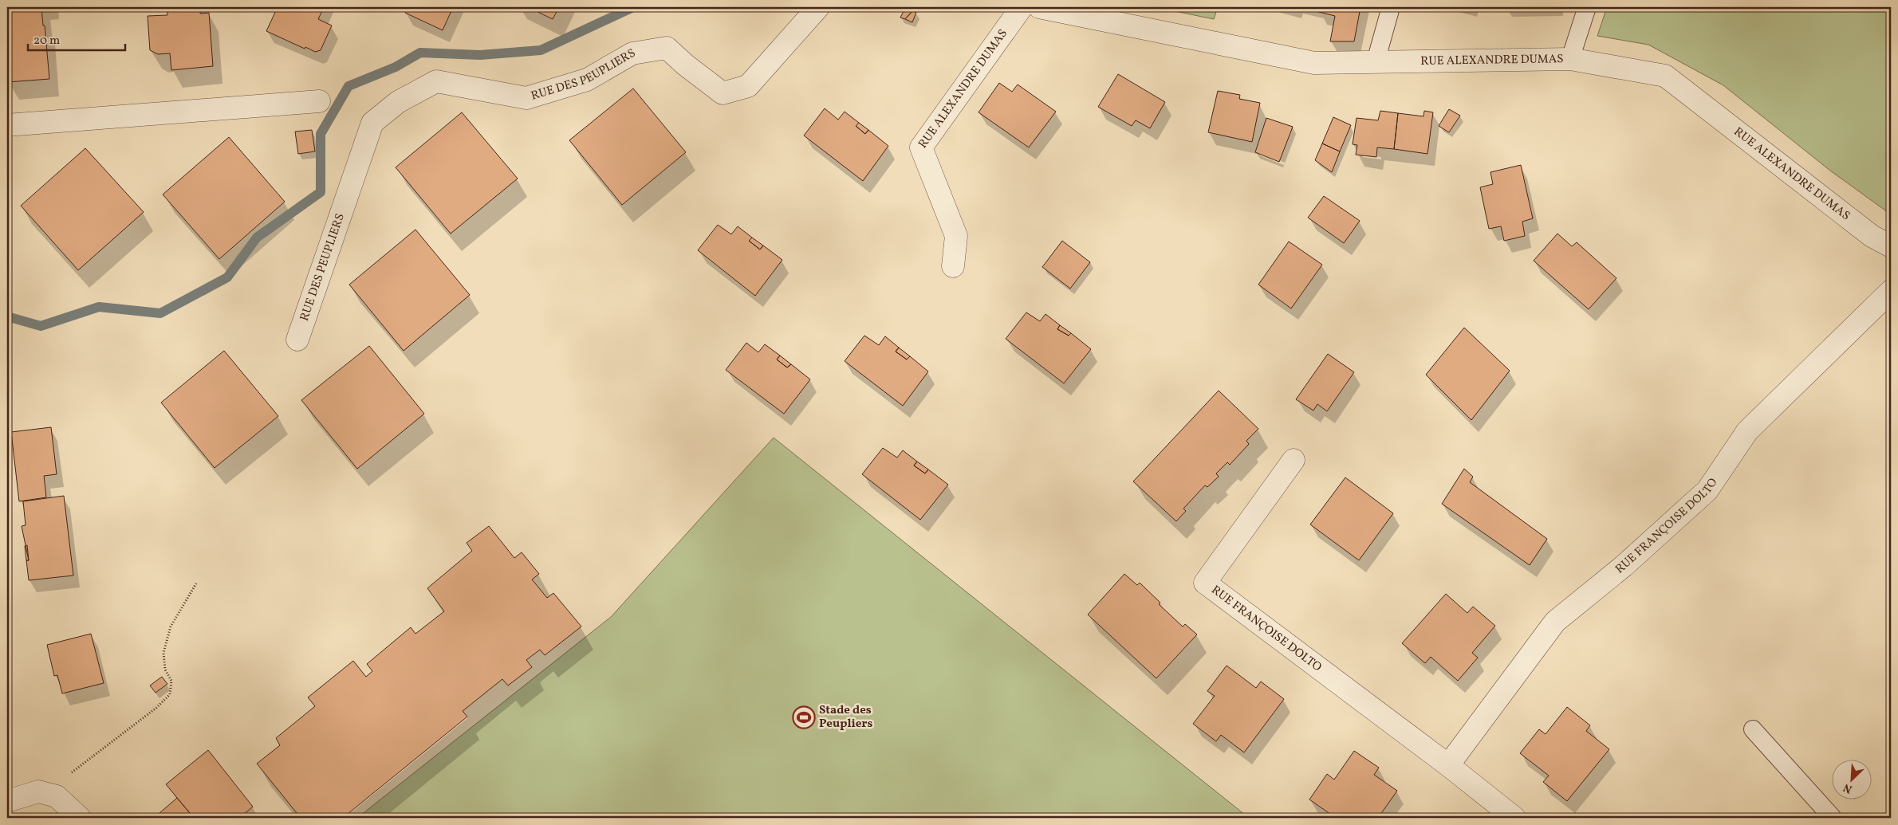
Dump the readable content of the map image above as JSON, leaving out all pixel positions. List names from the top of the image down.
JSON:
{
  "streets": {
    "street": ["RUE ALEXANDRE DUMAS", "RUE DES PEUPLIERS", "RUE FRANÇOISE DOLTO"]
  },
  "places": {
    "sports": ["Stade des Peupliers"]
  },
  "scale_bar": "20 m",
  "north": "bottom left"
}
